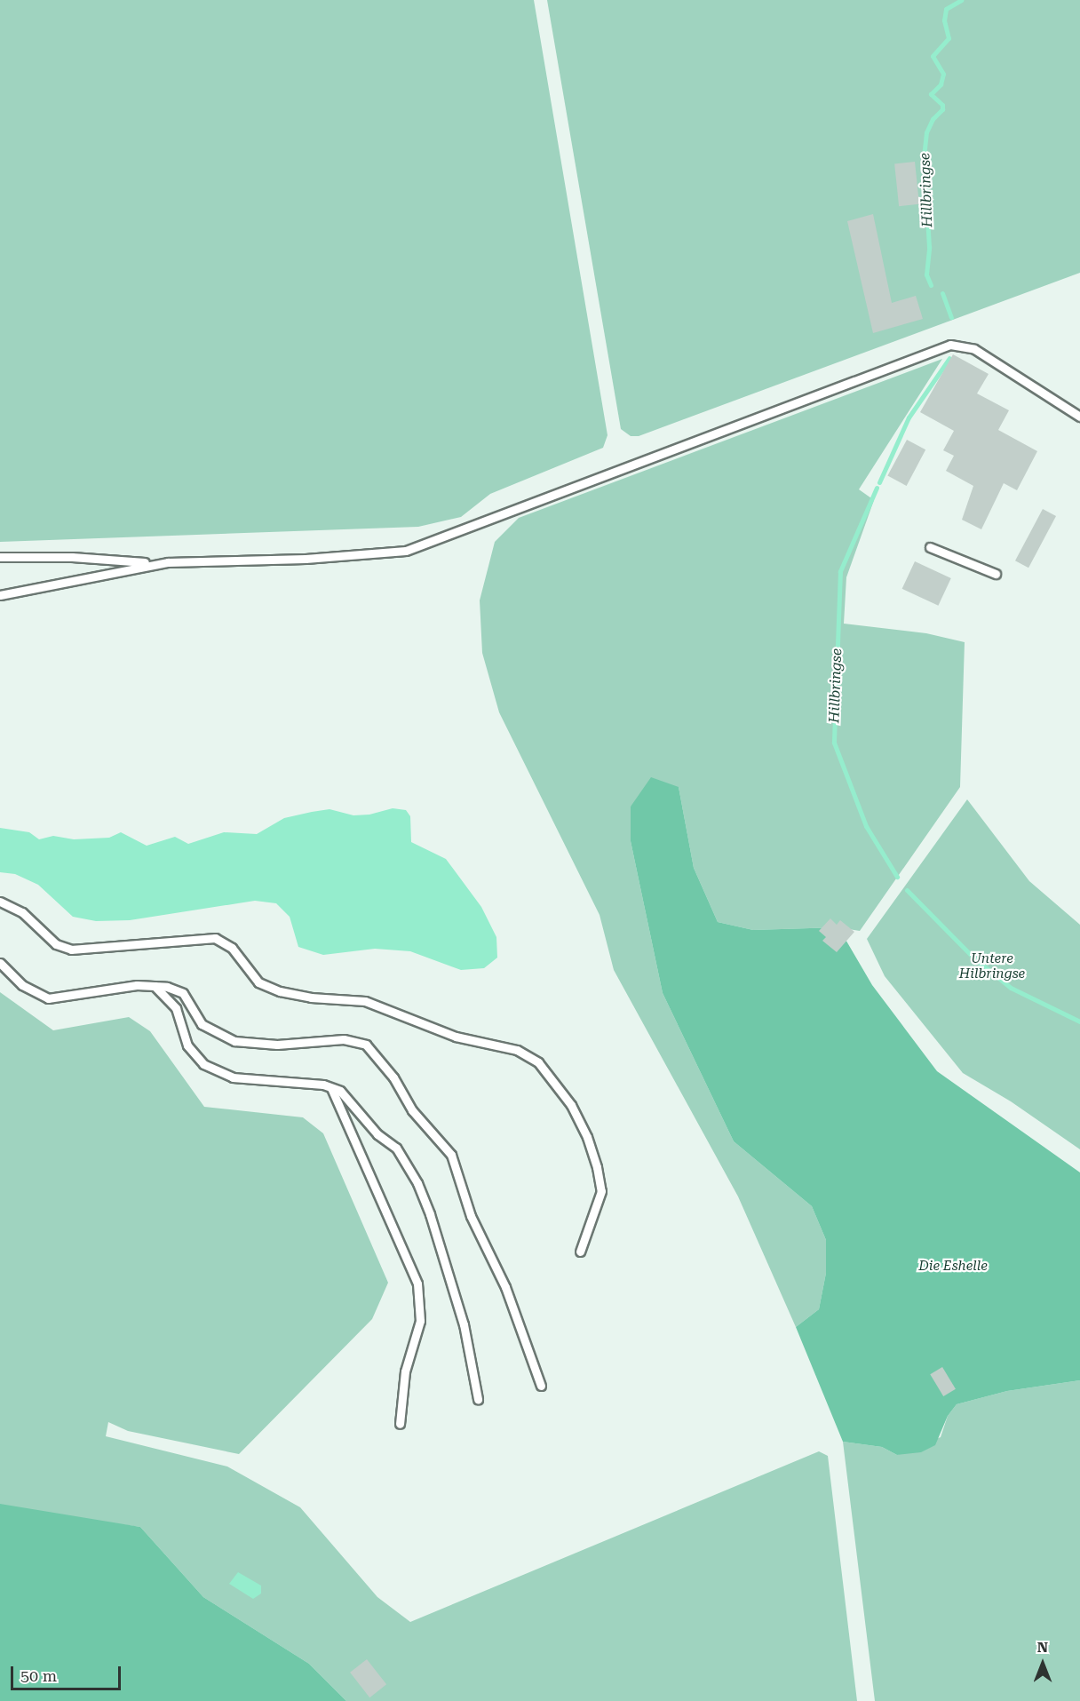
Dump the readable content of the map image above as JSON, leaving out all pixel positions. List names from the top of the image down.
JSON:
{
  "water": ["Hillbringse"],
  "parks": ["Untere Hilbringse", "Die Eshelle"],
  "scale_bar": "50 m",
  "north": "top"
}
